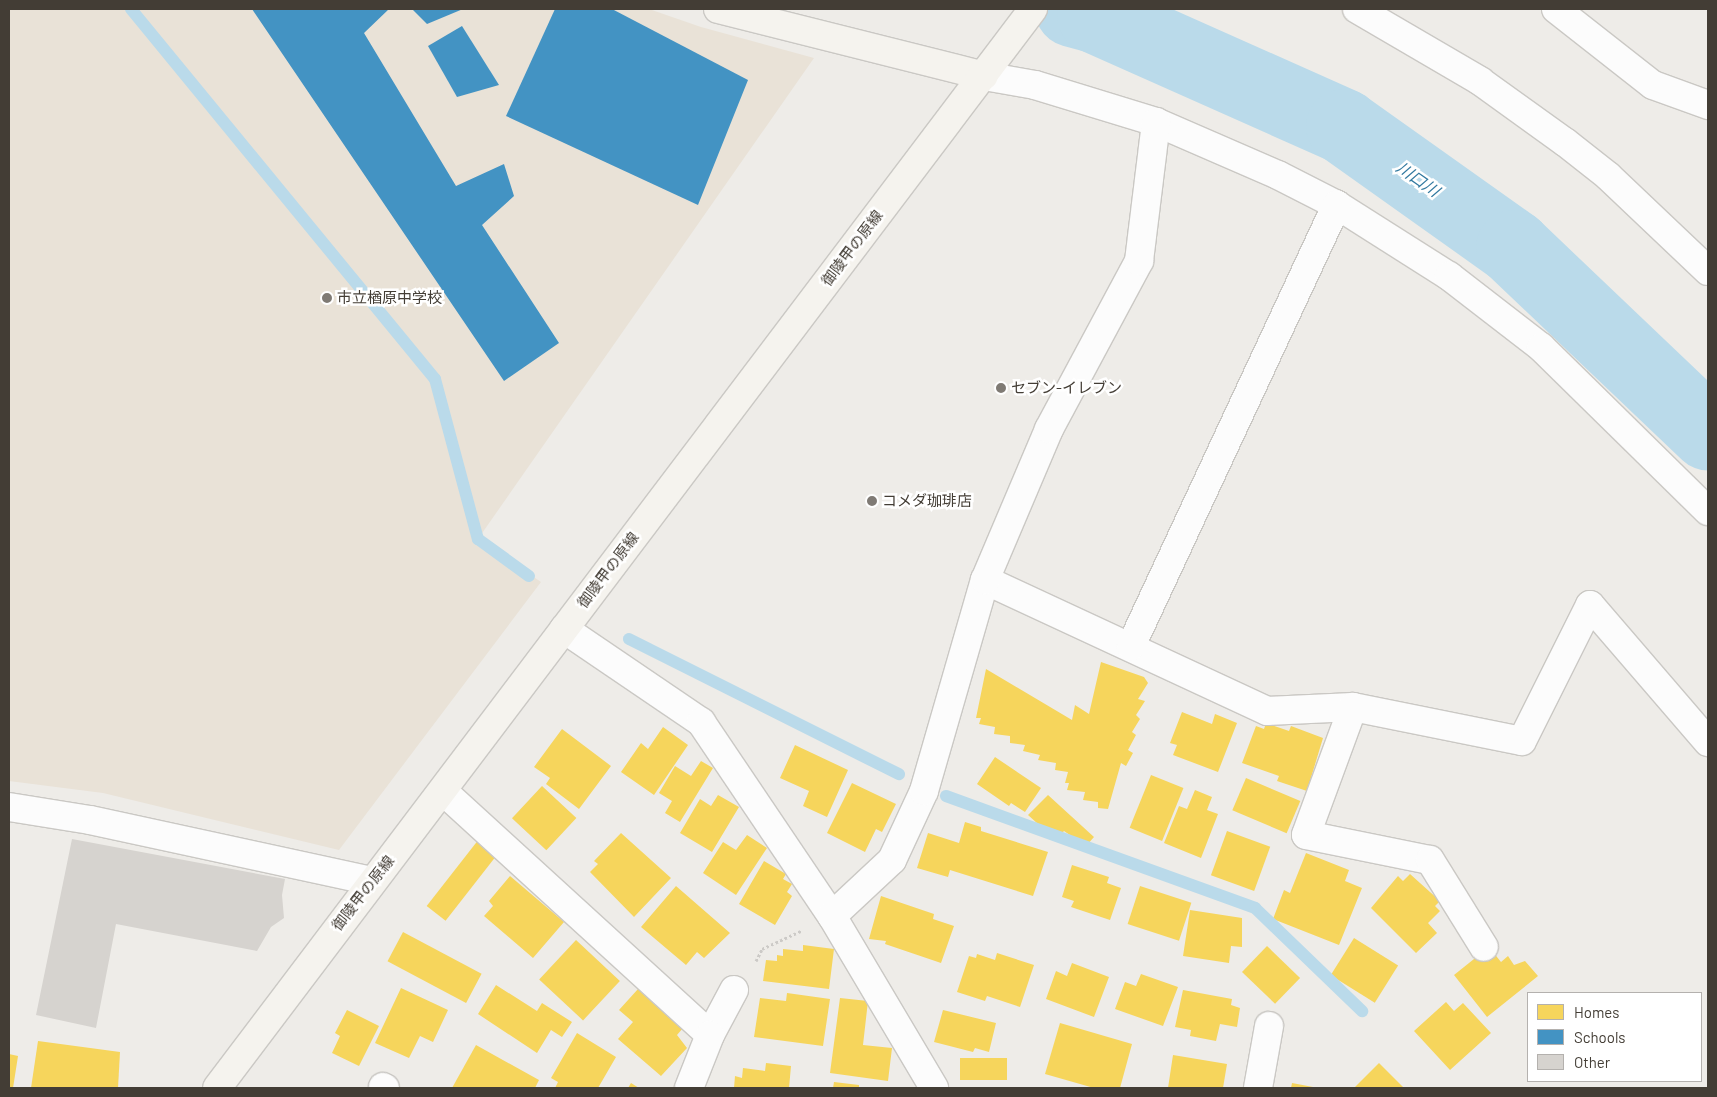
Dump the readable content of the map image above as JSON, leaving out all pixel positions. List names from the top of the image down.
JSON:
{
  "streets": {
    "street": ["御陵甲の原線"]
  },
  "water": ["川口川"],
  "places": ["市立楢原中学校", "セブン-イレブン", "コメダ珈琲店"],
  "legend": ["Homes", "Schools", "Other"]
}
